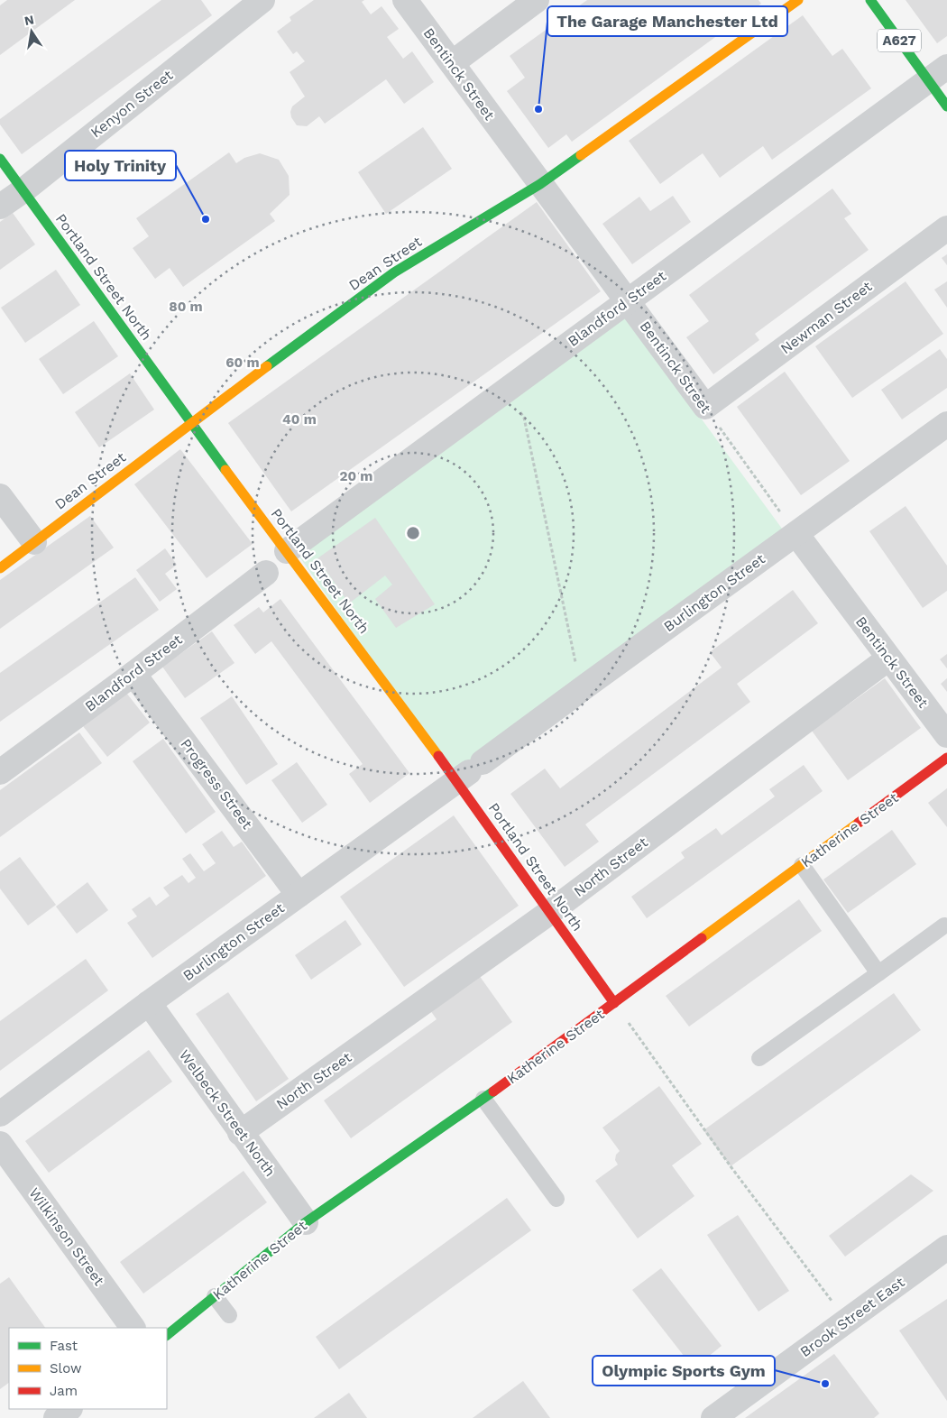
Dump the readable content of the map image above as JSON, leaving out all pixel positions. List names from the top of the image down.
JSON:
{
  "streets": {
    "main road": [
      "A627",
      "Dean Street",
      "Portland Street North",
      "Katherine Street"
    ],
    "street": [
      "Bentinck Street",
      "Kenyon Street",
      "Blandford Street",
      "Newman Street",
      "Burlington Street",
      "Progress Street",
      "North Street",
      "Welbeck Street North",
      "Wilkinson Street",
      "Brook Street East"
    ]
  },
  "crossings": [
    ["A627", "Blandford Street"],
    ["Bentinck Street", "Dean Street"],
    ["Bentinck Street", "Blandford Street"],
    ["Bentinck Street", "Newman Street"],
    ["Bentinck Street", "Burlington Street"],
    ["Bentinck Street", "North Street"],
    ["Kenyon Street", "Portland Street North"],
    ["Dean Street", "Portland Street North"],
    ["Portland Street North", "Blandford Street"],
    ["Portland Street North", "Burlington Street"],
    ["Portland Street North", "Katherine Street"],
    ["Portland Street North", "North Street"],
    ["Blandford Street", "Progress Street"],
    ["Burlington Street", "Progress Street"],
    ["Burlington Street", "Welbeck Street North"],
    ["Katherine Street", "Welbeck Street North"],
    ["North Street", "Welbeck Street North"]
  ],
  "places": ["The Garage Manchester Ltd", "Holy Trinity", "Olympic Sports Gym"],
  "legend": ["Fast", "Slow", "Jam"],
  "north": "top",
  "rings": [
    "80 m",
    "60 m",
    "40 m",
    "20 m"
  ]
}
